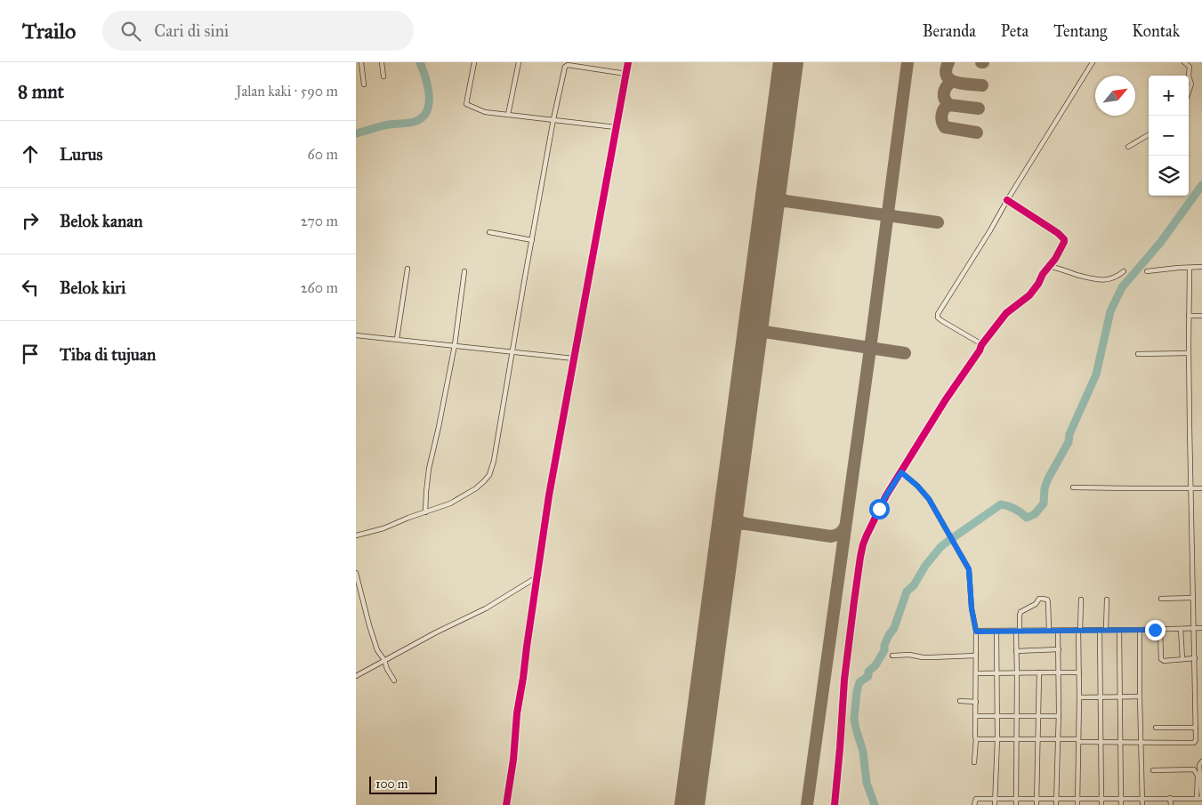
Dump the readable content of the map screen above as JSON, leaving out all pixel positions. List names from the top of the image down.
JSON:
{
  "scale_bar": "100 m",
  "north": "top right",
  "page": {
    "header": "Trailo",
    "search": "Cari di sini",
    "nav": [
      "Beranda",
      "Peta",
      "Tentang",
      "Kontak"
    ],
    "heading": ["8 mnt", "Jalan kaki · 590 m"],
    "map_buttons": ["+", "−"],
    "list": [
      ["Lurus", "60 m"],
      ["Belok kanan", "270 m"],
      ["Belok kiri", "260 m"],
      "Tiba di tujuan"
    ],
    "scale": "100 m"
  }
}
